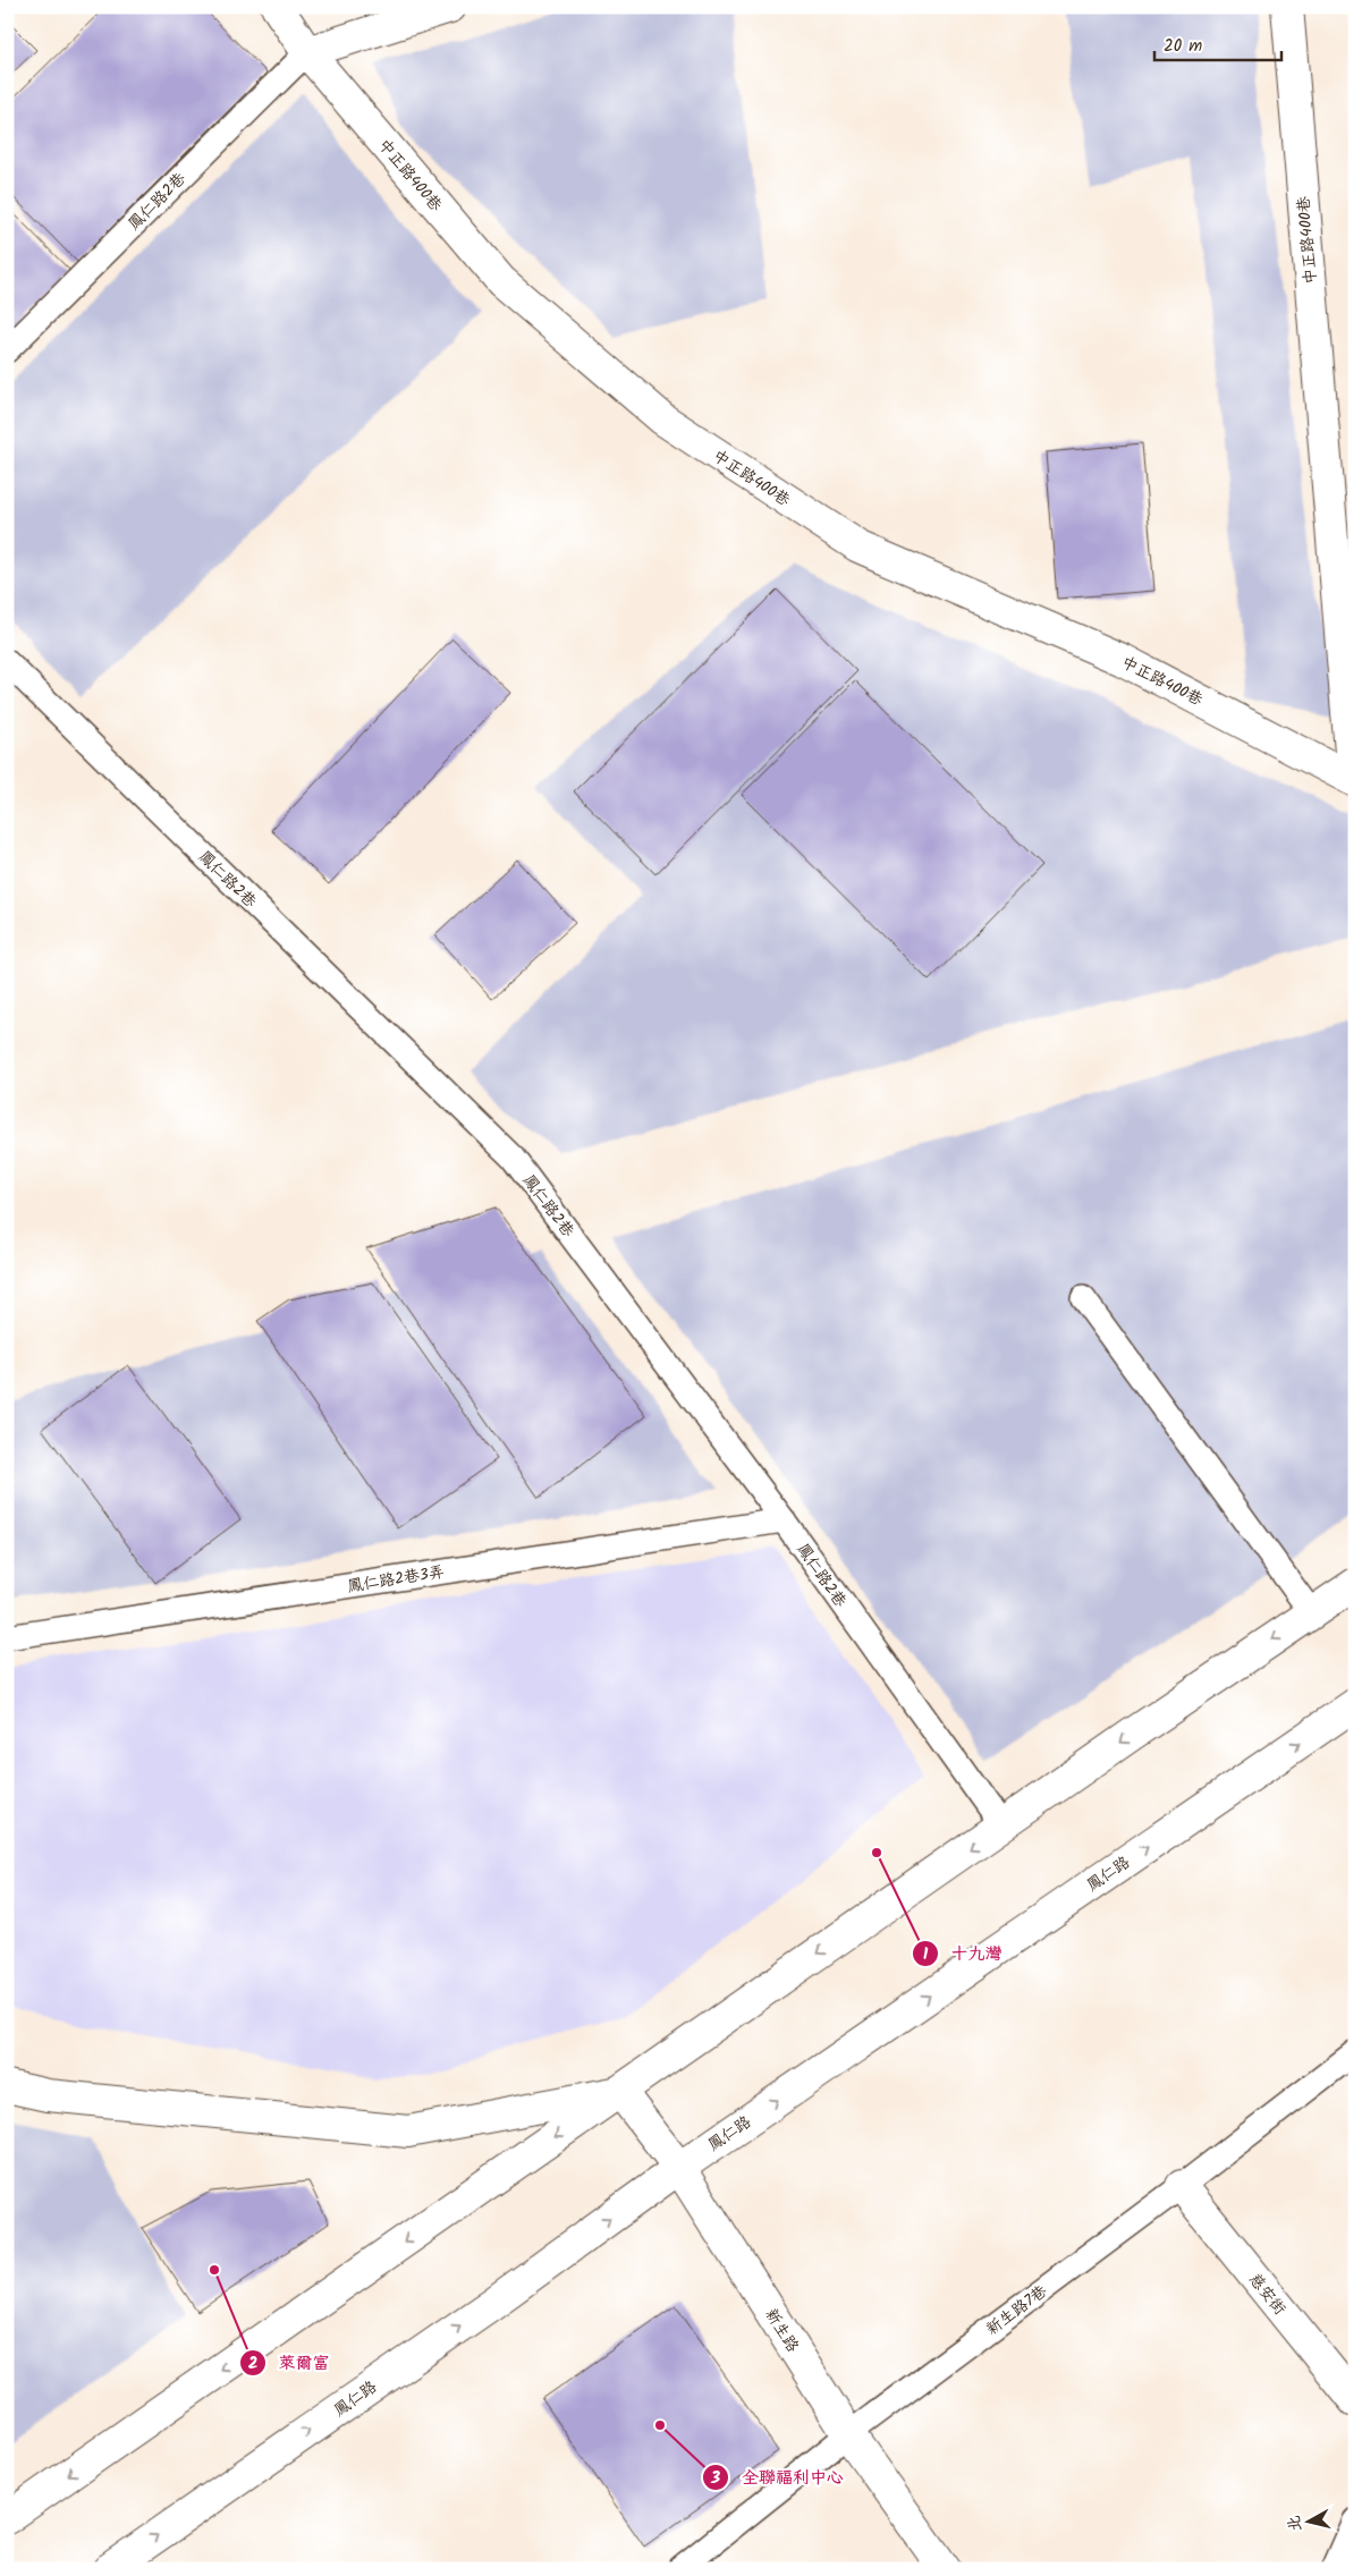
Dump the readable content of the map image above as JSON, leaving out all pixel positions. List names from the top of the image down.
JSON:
{
  "streets": {
    "street": [
      "中正路400巷",
      "鳳仁路",
      "慈安街",
      "新生路"
    ],
    "lane": ["鳳仁路2巷", "鳳仁路2巷3弄", "新生路7巷"]
  },
  "crossings": [
    ["中正路400巷", "鳳仁路2巷"],
    ["鳳仁路2巷", "鳳仁路2巷3弄"],
    ["鳳仁路", "新生路"],
    ["慈安街", "新生路7巷"],
    ["新生路7巷", "新生路"]
  ],
  "places": ["十九灣", "萊爾富", "全聯福利中心"],
  "scale_bar": "20 m",
  "north": "left"
}
